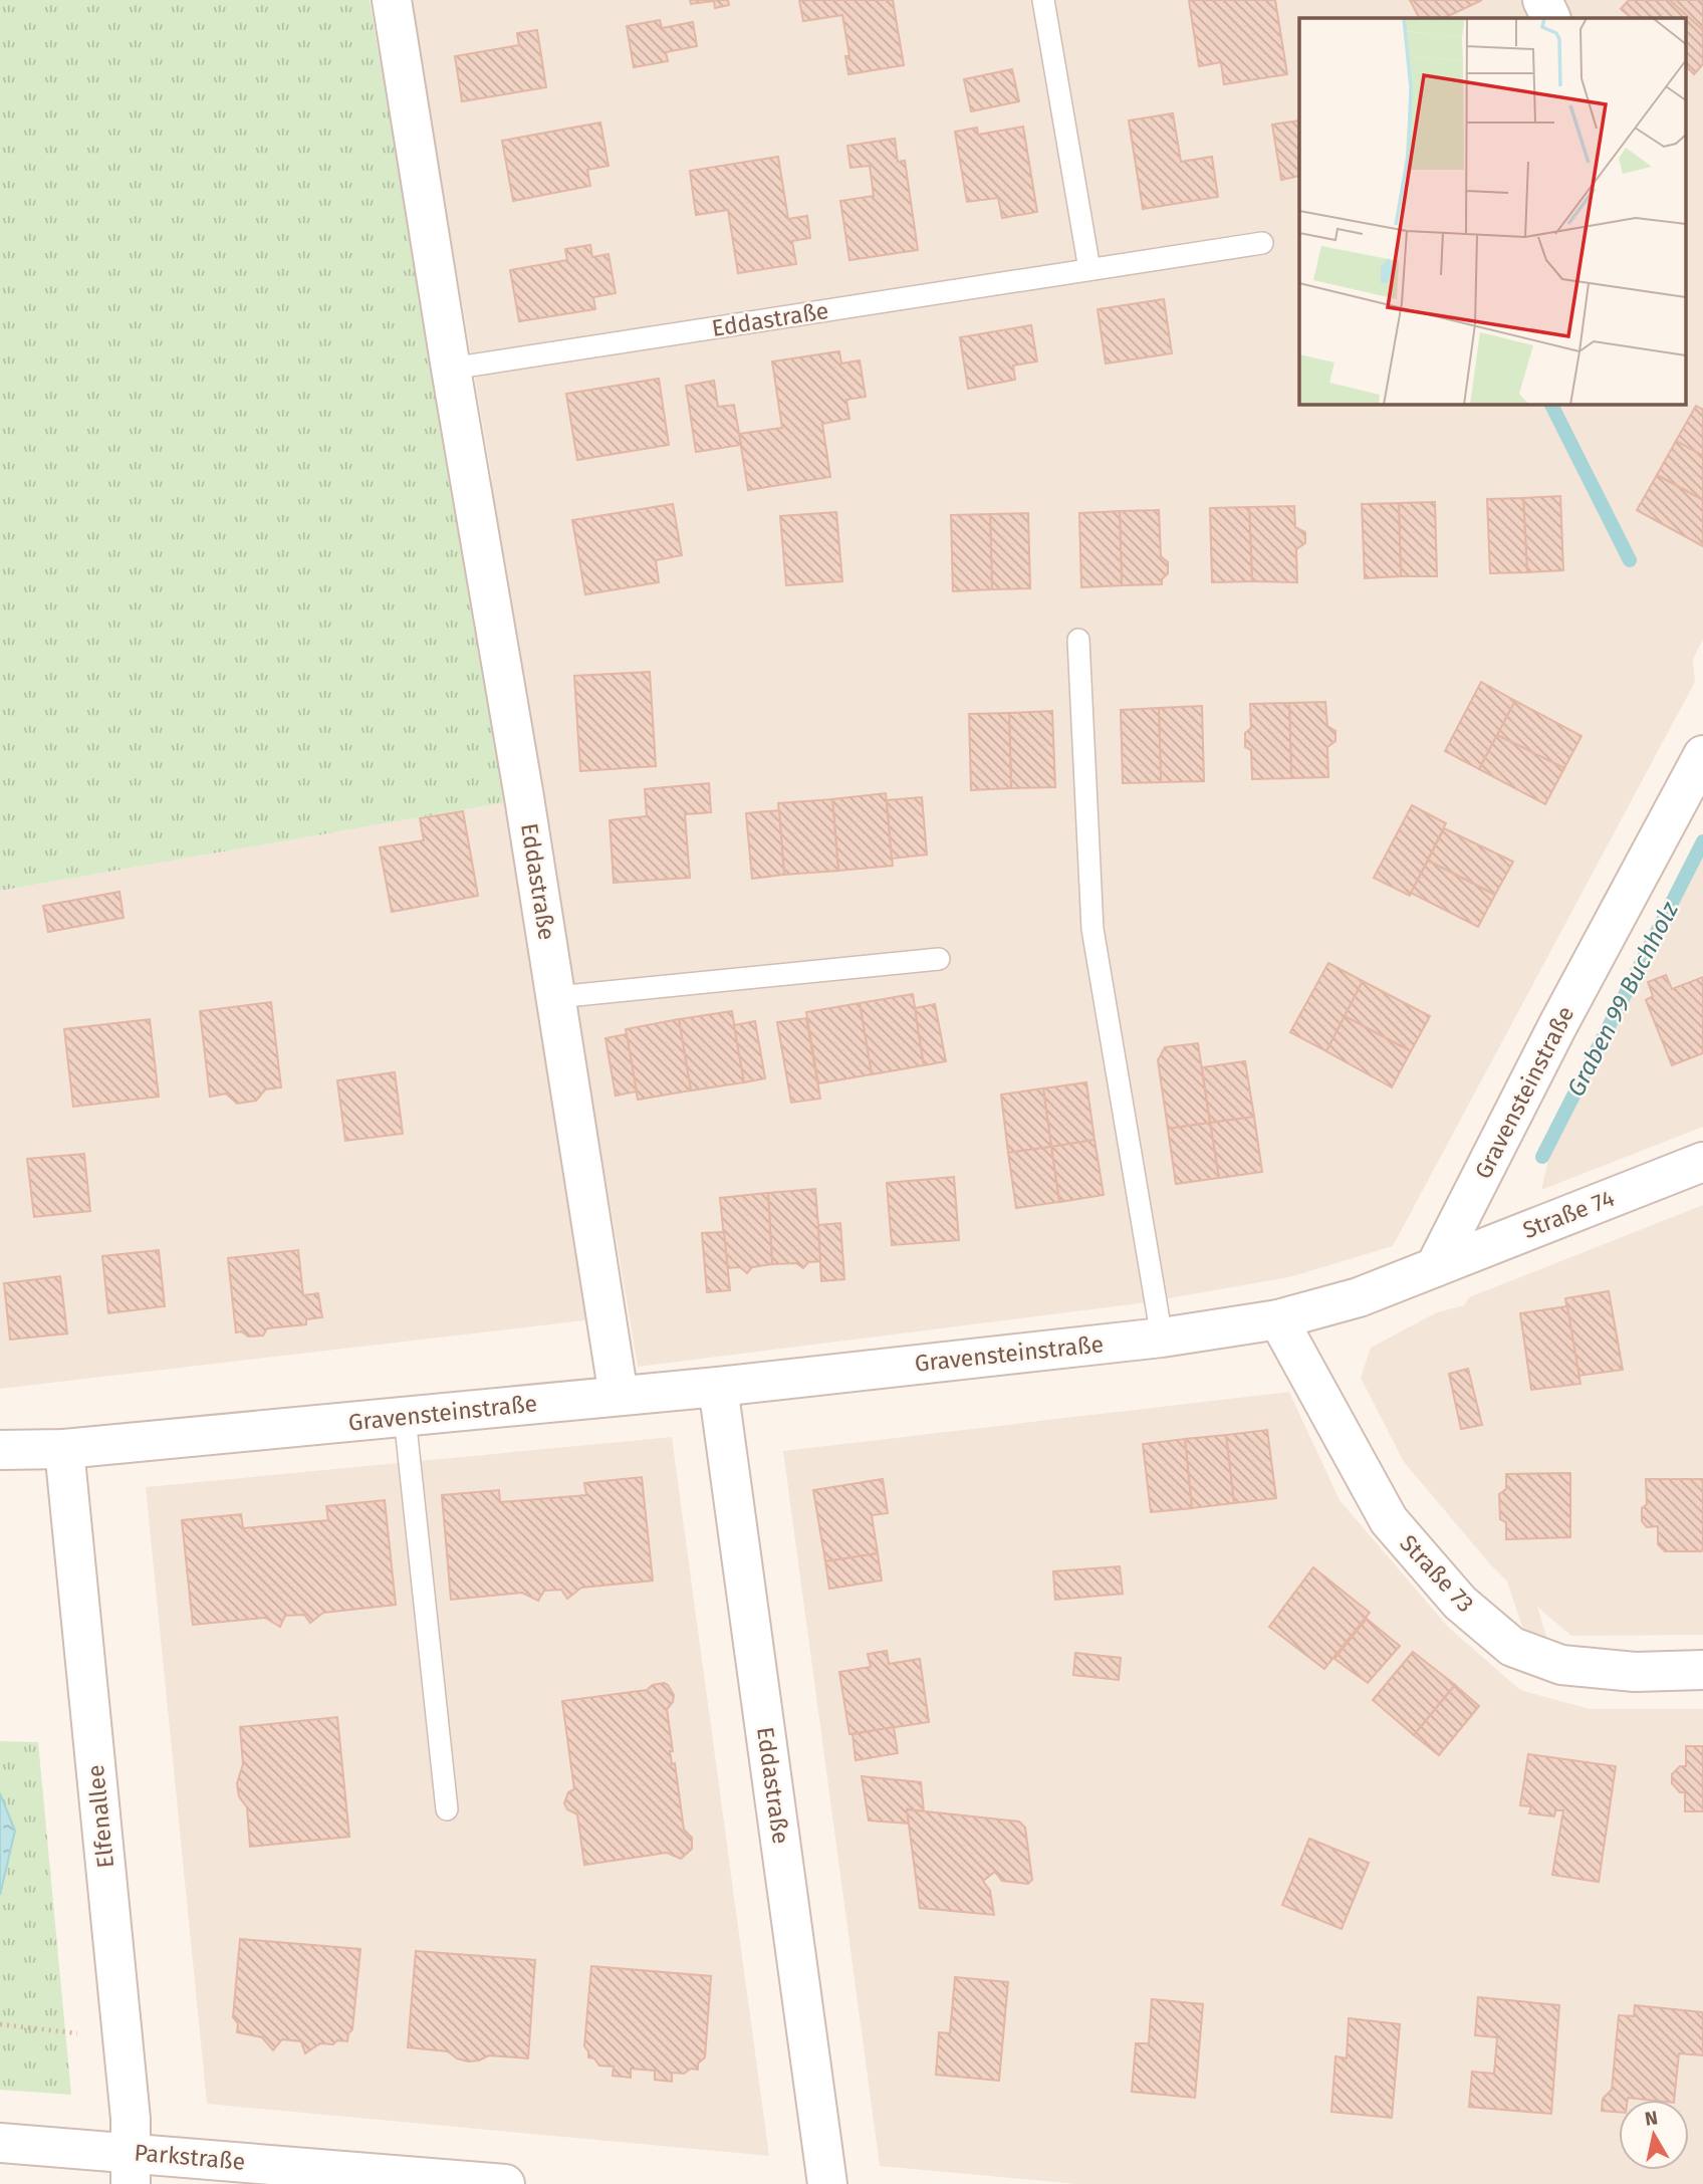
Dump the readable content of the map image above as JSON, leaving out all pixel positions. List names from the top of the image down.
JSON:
{
  "streets": {
    "street": [
      "Eddastraße",
      "Gravensteinstraße",
      "Straße 74",
      "Straße 73",
      "Elfenallee",
      "Parkstraße"
    ]
  },
  "crossings": [
    ["Eddastraße", "Gravensteinstraße"],
    ["Gravensteinstraße", "Straße 74"],
    ["Gravensteinstraße", "Straße 73"],
    ["Gravensteinstraße", "Elfenallee"],
    ["Elfenallee", "Parkstraße"]
  ],
  "water": ["Graben 99 Buchholz"],
  "north": "top"
}
